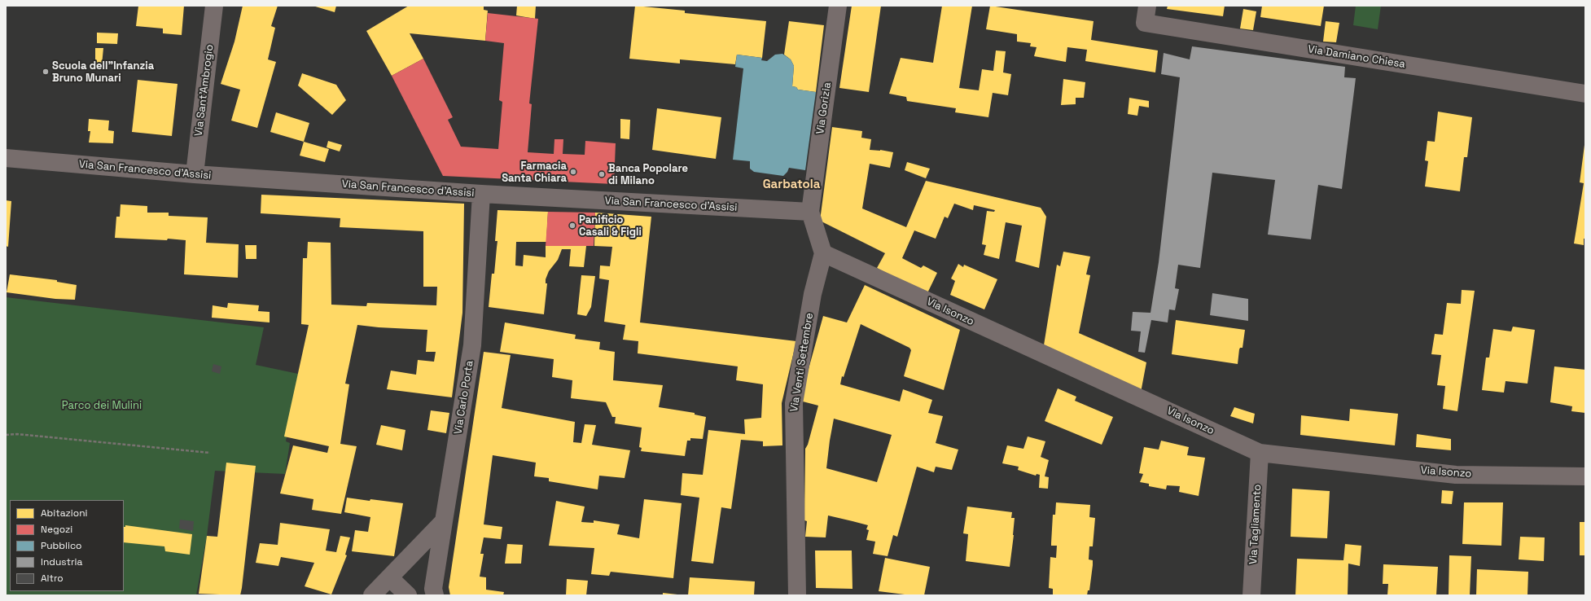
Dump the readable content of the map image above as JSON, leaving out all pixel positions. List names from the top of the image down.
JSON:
{
  "streets": {
    "street": [
      "Via Damiano Chiesa",
      "Via Sant'Ambrogio",
      "Via Gorizia",
      "Via San Francesco d'Assisi",
      "Via Isonzo",
      "Via Venti Settembre",
      "Via Carlo Porta",
      "Via Tagliamento"
    ]
  },
  "crossings": [
    ["Via Sant'Ambrogio", "Via San Francesco d'Assisi"],
    ["Via Gorizia", "Via San Francesco d'Assisi"],
    ["Via San Francesco d'Assisi", "Via Carlo Porta"],
    ["Via Isonzo", "Via Venti Settembre"],
    ["Via Isonzo", "Via Tagliamento"]
  ],
  "districts": ["Garbatola"],
  "parks": ["Parco dei Mulini"],
  "places": [
    "Scuola dell\"Infanzia Bruno Munari",
    "Farmacia Santa Chiara",
    "Banca Popolare di Milano",
    "Panificio Casali & Figli"
  ],
  "legend": [
    "Abitazioni",
    "Negozi",
    "Pubblico",
    "Industria",
    "Altro"
  ]
}
